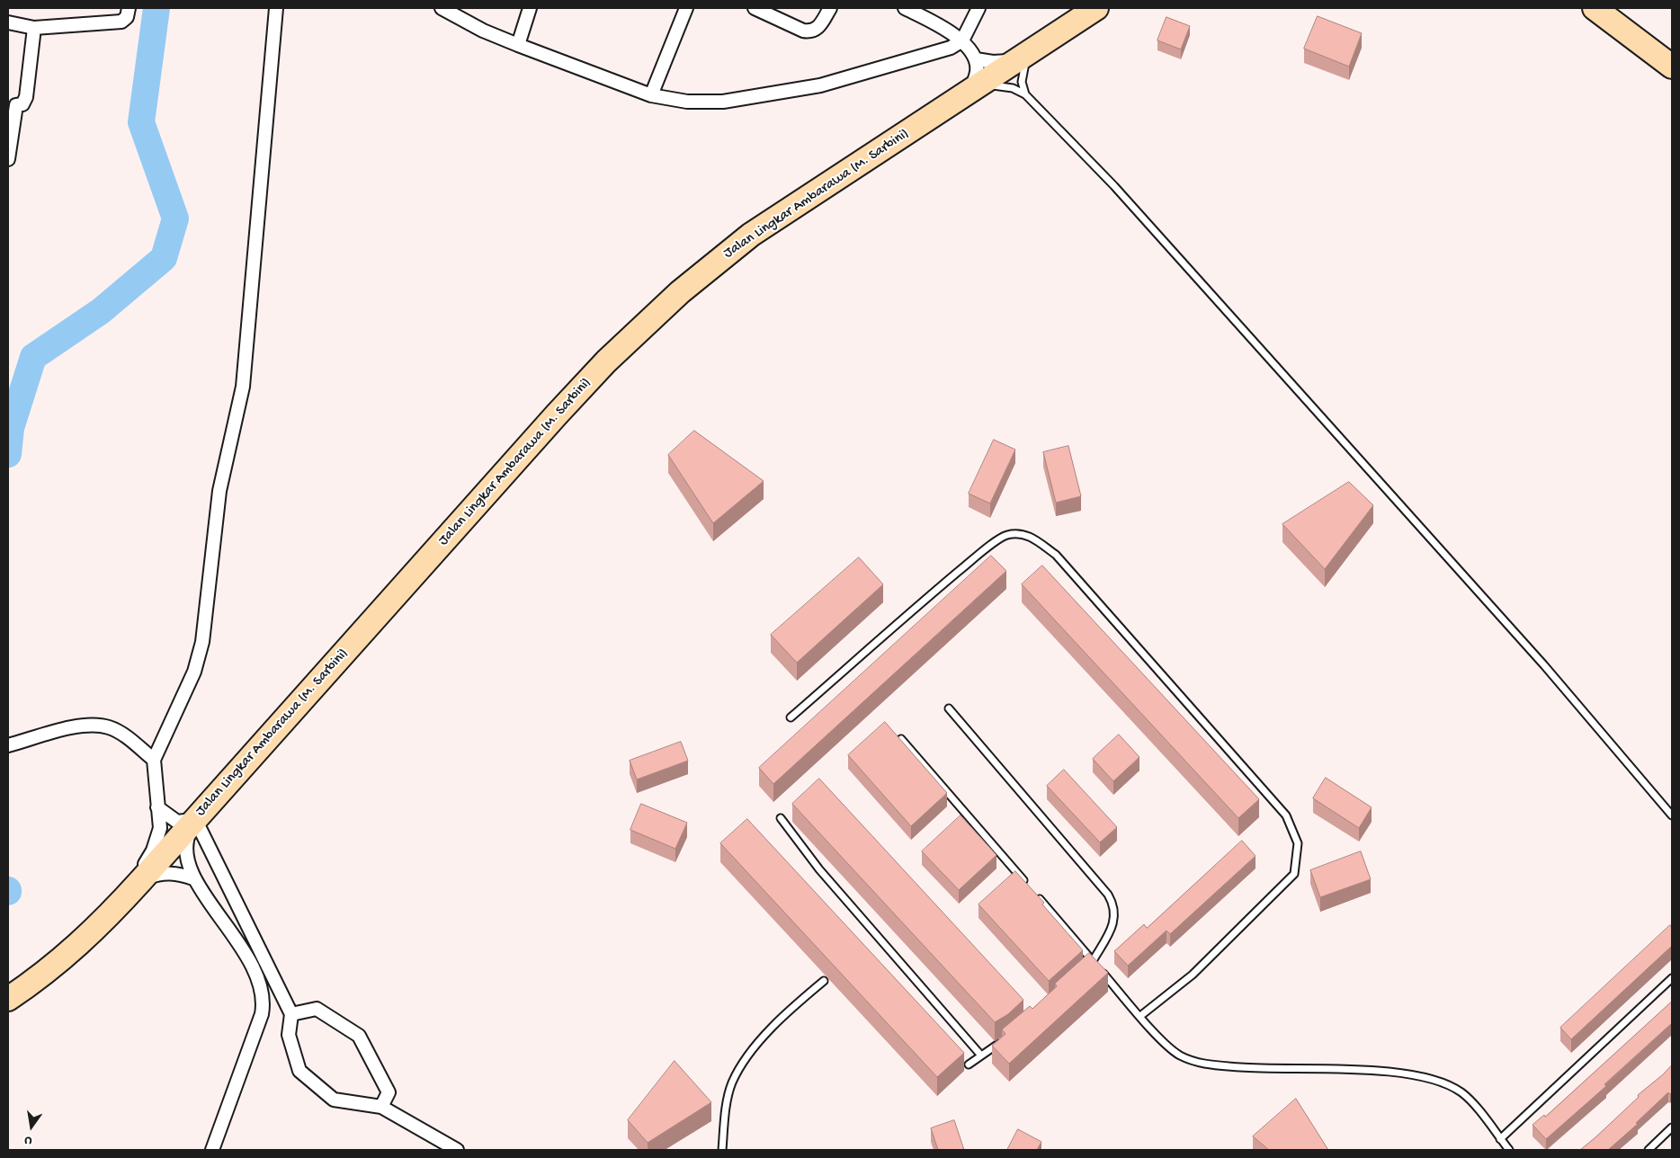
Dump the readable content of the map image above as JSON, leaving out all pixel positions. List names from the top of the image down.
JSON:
{
  "streets": {
    "highway": ["Jalan Lingkar Ambarawa (M. Sarbini)"]
  },
  "north": "bottom"
}
